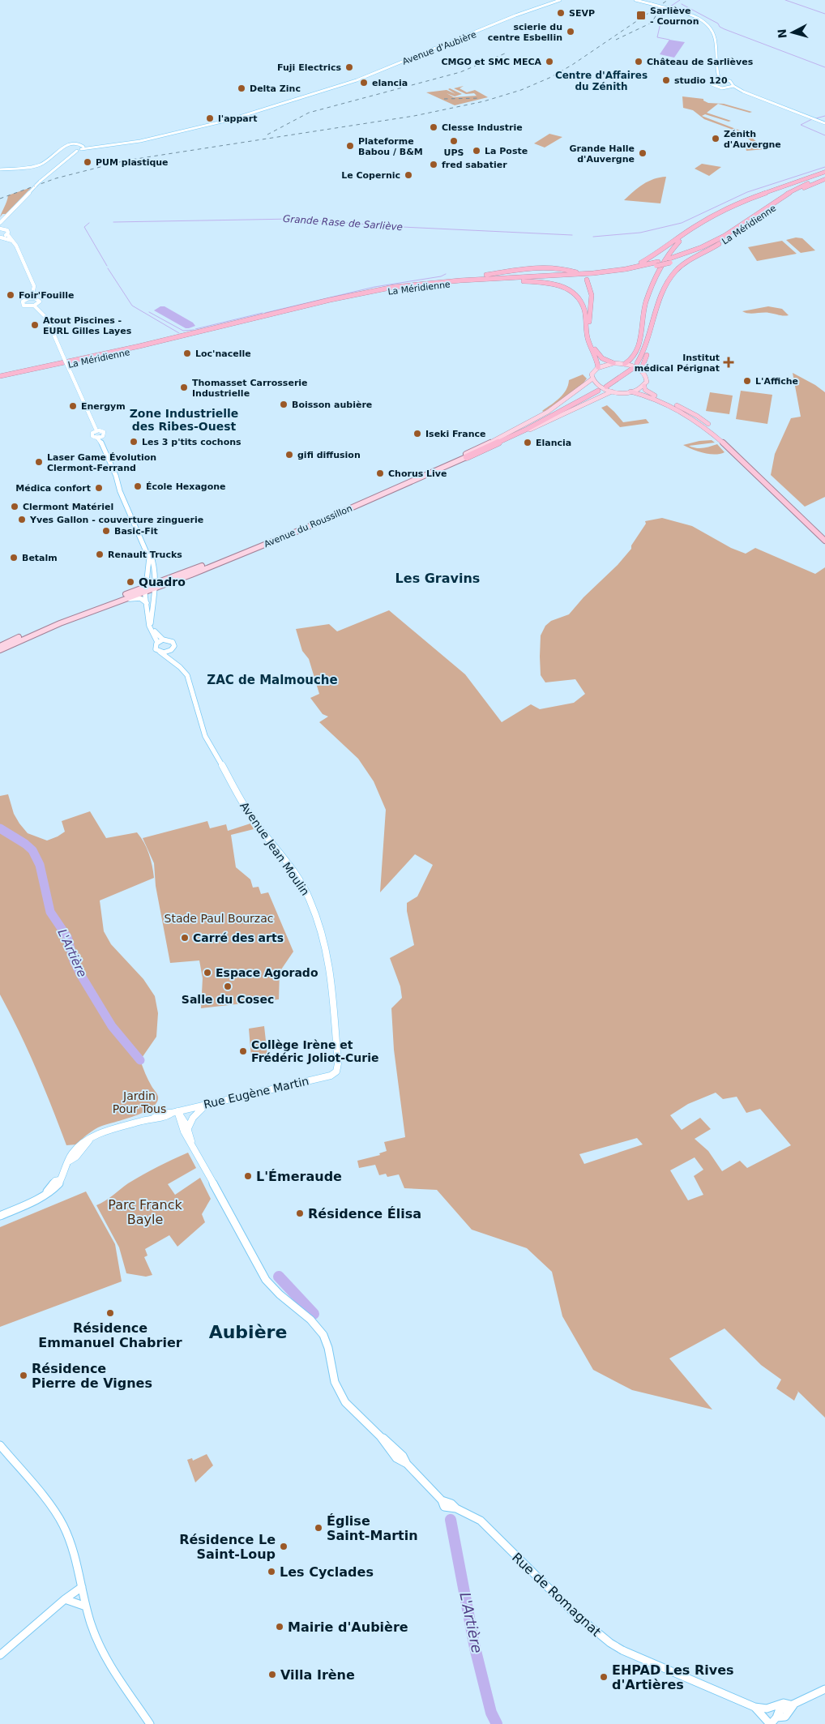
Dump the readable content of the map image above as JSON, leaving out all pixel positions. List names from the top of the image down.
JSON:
{
  "streets": {
    "highway": ["La Méridienne"],
    "main road": [
      "Avenue d'Aubière",
      "Avenue du Roussillon",
      "Avenue Jean Moulin",
      "Rue Eugène Martin",
      "Rue de Romagnat"
    ]
  },
  "crossings": [
    ["Avenue Jean Moulin", "Rue Eugène Martin"]
  ],
  "districts": [
    "Centre d'Affaires du Zénith",
    "Zone Industrielle des Ribes-Ouest",
    "Les Gravins",
    "ZAC de Malmouche",
    "Aubière"
  ],
  "water": ["Grande Rase de Sarliève", "L'Artière"],
  "parks": ["Stade Paul Bourzac", "Jardin Pour Tous", "Parc Franck Bayle"],
  "places": {
    "other": [
      "SEVP",
      "scierie du centre Esbellin",
      "CMGO et SMC MECA",
      "Château de Sarlièves",
      "Fuji Electrics",
      "studio 120",
      "elancia",
      "Delta Zinc",
      "l'appart",
      "Clesse Industrie",
      "Zénith d'Auvergne",
      "UPS",
      "Plateforme Babou / B&M",
      "La Poste",
      "Grande Halle d'Auvergne",
      "PUM plastique",
      "fred sabatier",
      "Le Copernic",
      "Foir'Fouille",
      "Atout Piscines - EURL Gilles Layes",
      "Loc'nacelle",
      "L'Affiche",
      "Thomasset Carrosserie Industrielle",
      "Boisson aubière",
      "Energym",
      "Iseki France",
      "Les 3 p'tits cochons",
      "Elancia",
      "gifi diffusion",
      "Laser Game Évolution Clermont-Ferrand",
      "Chorus Live",
      "École Hexagone",
      "Médica confort",
      "Clermont Matériel",
      "Yves Gallon - couverture zinguerie",
      "Basic-Fit",
      "Renault Trucks",
      "Betalm",
      "Quadro",
      "Carré des arts",
      "Espace Agorado",
      "Salle du Cosec",
      "Collège Irène et Frédéric Joliot-Curie",
      "L'Émeraude",
      "Résidence Élisa",
      "Résidence Emmanuel Chabrier",
      "Résidence Pierre de Vignes",
      "Église Saint-Martin",
      "Résidence Le Saint-Loup",
      "Les Cyclades",
      "Mairie d'Aubière",
      "Villa Irène",
      "EHPAD Les Rives d'Artières"
    ],
    "transit": ["Sarliève - Cournon"],
    "health": ["Institut médical Pérignat"]
  },
  "north": "left"
}
